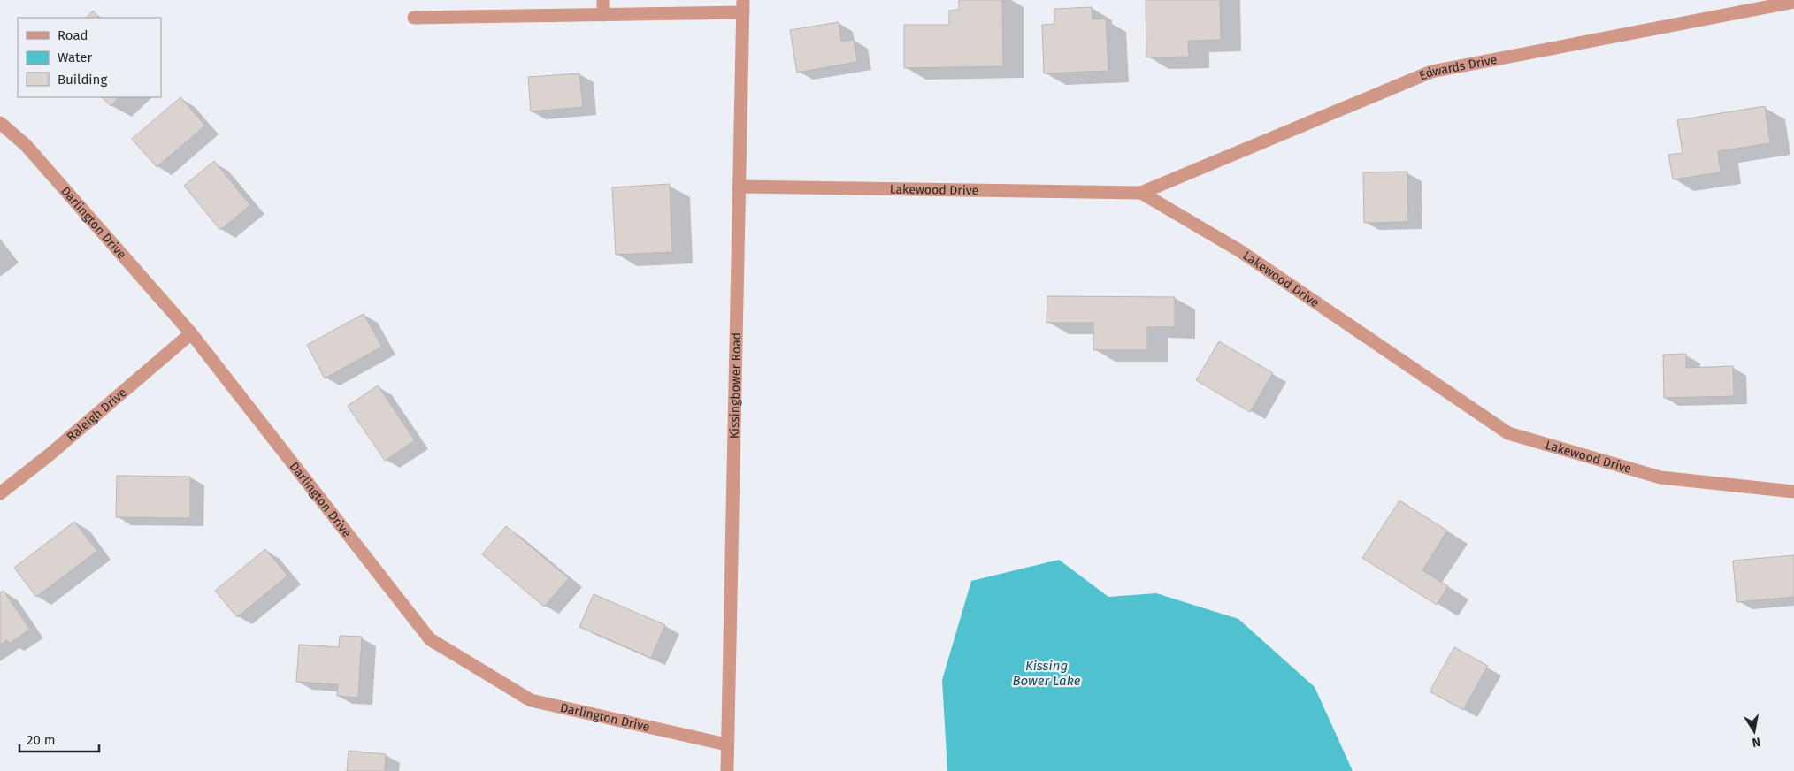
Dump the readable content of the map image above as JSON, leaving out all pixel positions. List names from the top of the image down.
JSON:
{
  "streets": {
    "street": [
      "Edwards Drive",
      "Lakewood Drive",
      "Darlington Drive",
      "Kissingbower Road",
      "Raleigh Drive"
    ]
  },
  "crossings": [
    ["Edwards Drive", "Lakewood Drive"],
    ["Lakewood Drive", "Kissingbower Road"],
    ["Darlington Drive", "Kissingbower Road"],
    ["Darlington Drive", "Raleigh Drive"]
  ],
  "water": ["Kissing Bower Lake"],
  "legend": ["Road", "Water", "Building"],
  "scale_bar": "20 m",
  "north": "bottom"
}
